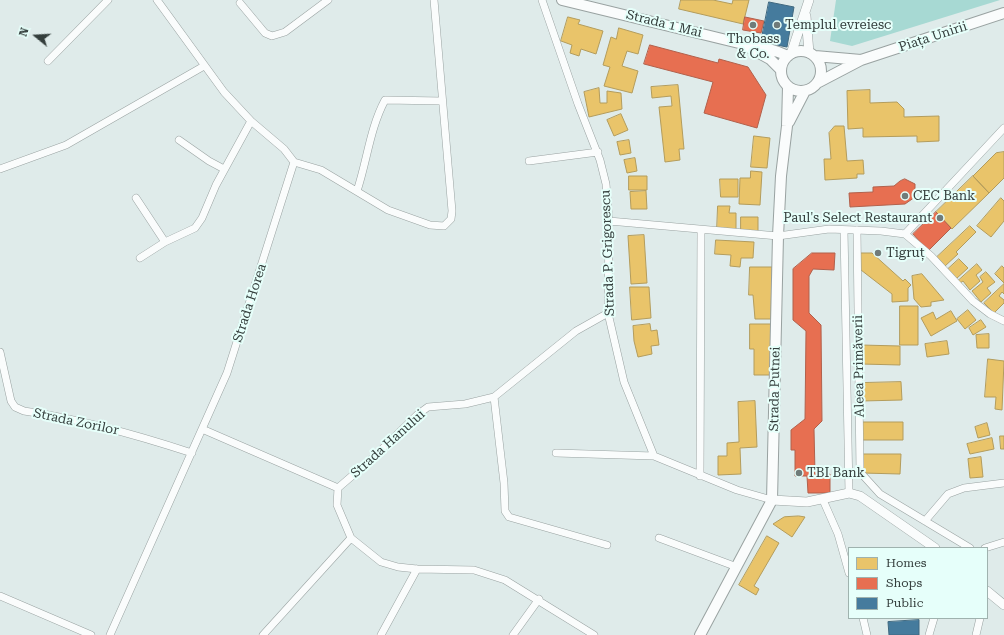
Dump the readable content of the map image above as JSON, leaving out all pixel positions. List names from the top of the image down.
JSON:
{
  "streets": {
    "main road": ["Strada 1 Mai", "Piața Unirii", "Strada Putnei"],
    "street": [
      "Strada P. Grigorescu",
      "Strada Horea",
      "Aleea Primăverii",
      "Strada Zorilor",
      "Strada Hanului"
    ]
  },
  "crossings": [
    ["Strada 1 Mai", "Piața Unirii"],
    ["Strada 1 Mai", "Strada Putnei"],
    ["Piața Unirii", "Strada Putnei"],
    ["Strada P. Grigorescu", "Strada Hanului"],
    ["Strada Horea", "Strada Zorilor"],
    ["Strada Horea", "Strada Hanului"]
  ],
  "places": [
    "Thobass & Co.",
    "Templul evreiesc",
    "CEC Bank",
    "Paul's Select Restaurant",
    "Tigruț",
    "TBI Bank"
  ],
  "legend": ["Homes", "Shops", "Public"],
  "north": "left"
}
